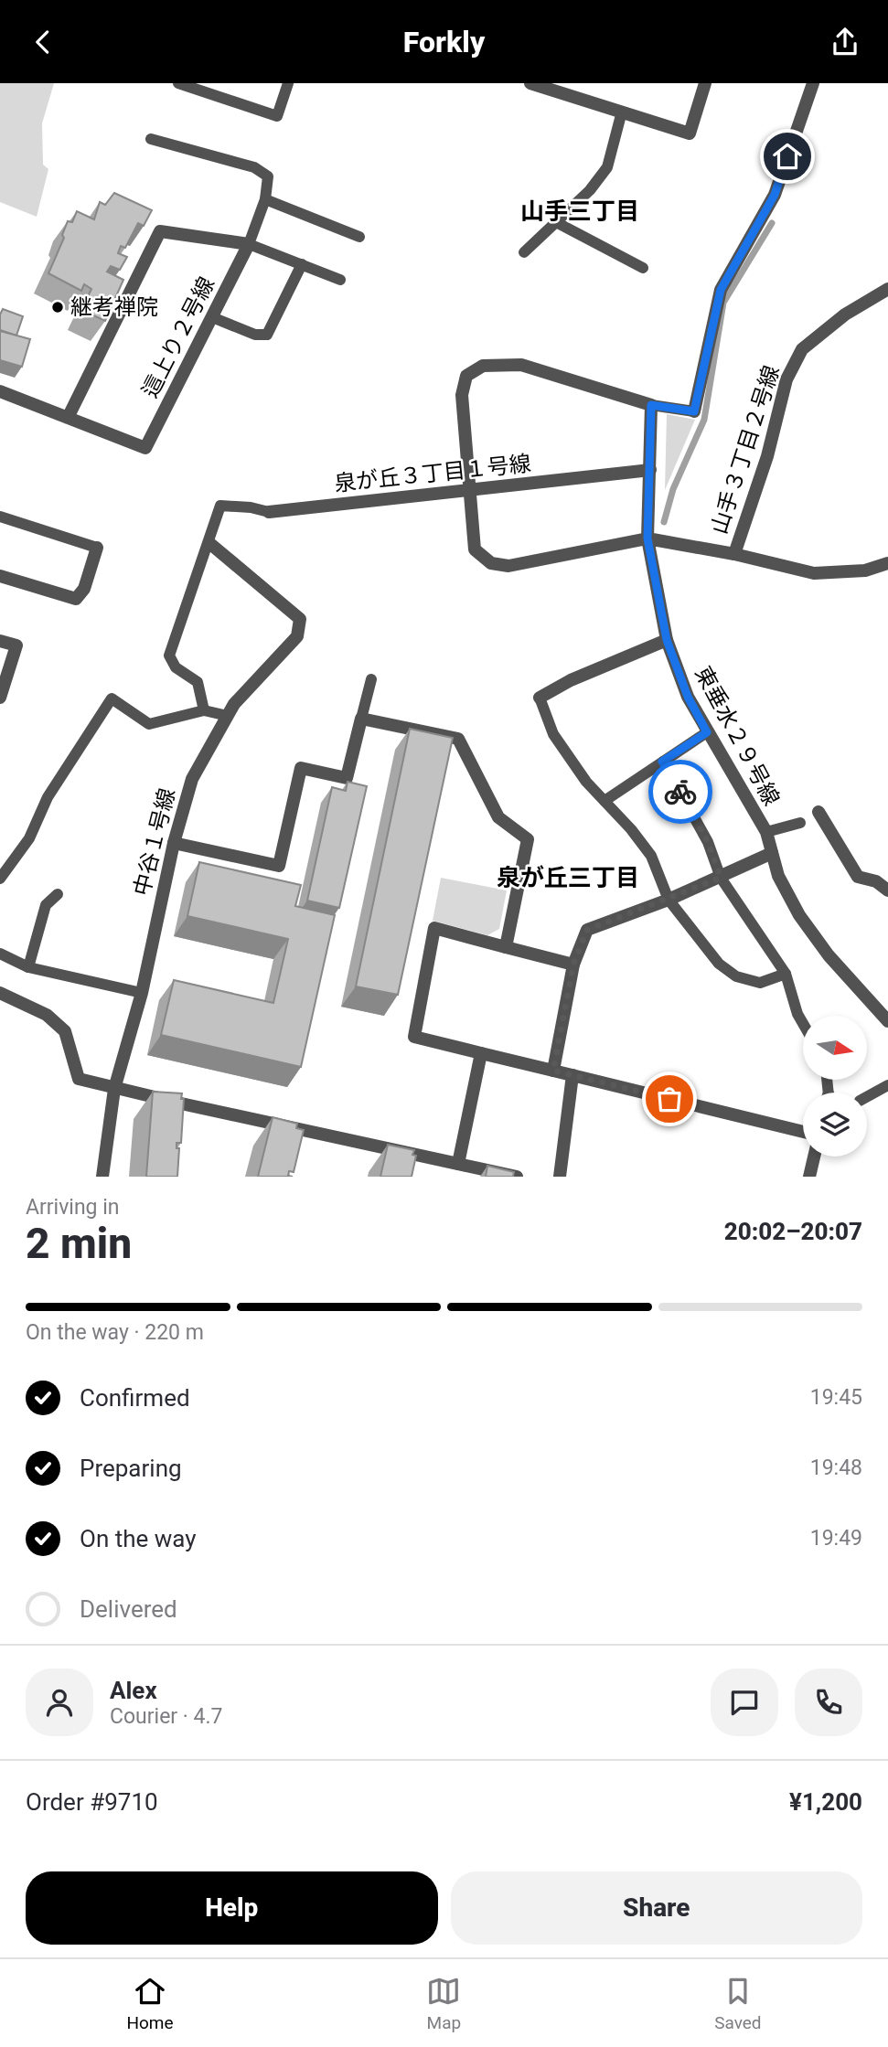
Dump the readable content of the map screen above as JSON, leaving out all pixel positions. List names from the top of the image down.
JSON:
{
  "streets": {
    "street": [
      "這上り２号線",
      "山手３丁目２号線",
      "泉が丘３丁目１号線",
      "東垂水２９号線",
      "中谷１号線"
    ]
  },
  "crossings": [
    ["泉が丘３丁目１号線", "東垂水２９号線"],
    ["泉が丘３丁目１号線", "中谷１号線"]
  ],
  "districts": ["山手三丁目", "泉が丘三丁目"],
  "places": ["継考禅院"],
  "north": "right",
  "page": {
    "header": "Forkly",
    "heading": ["2 min", "Arriving in", "20:02–20:07"],
    "panel": [
      "Alex",
      "Courier · 4.7",
      "Order #9710",
      "¥1,200"
    ],
    "bar": "On the way · 220 m",
    "list": [
      ["Confirmed", "19:45"],
      ["Preparing", "19:48"],
      ["On the way", "19:49"],
      "Delivered"
    ],
    "buttons": ["Help", "Share"],
    "tabs": ["Home", "Map", "Saved"]
  }
}
